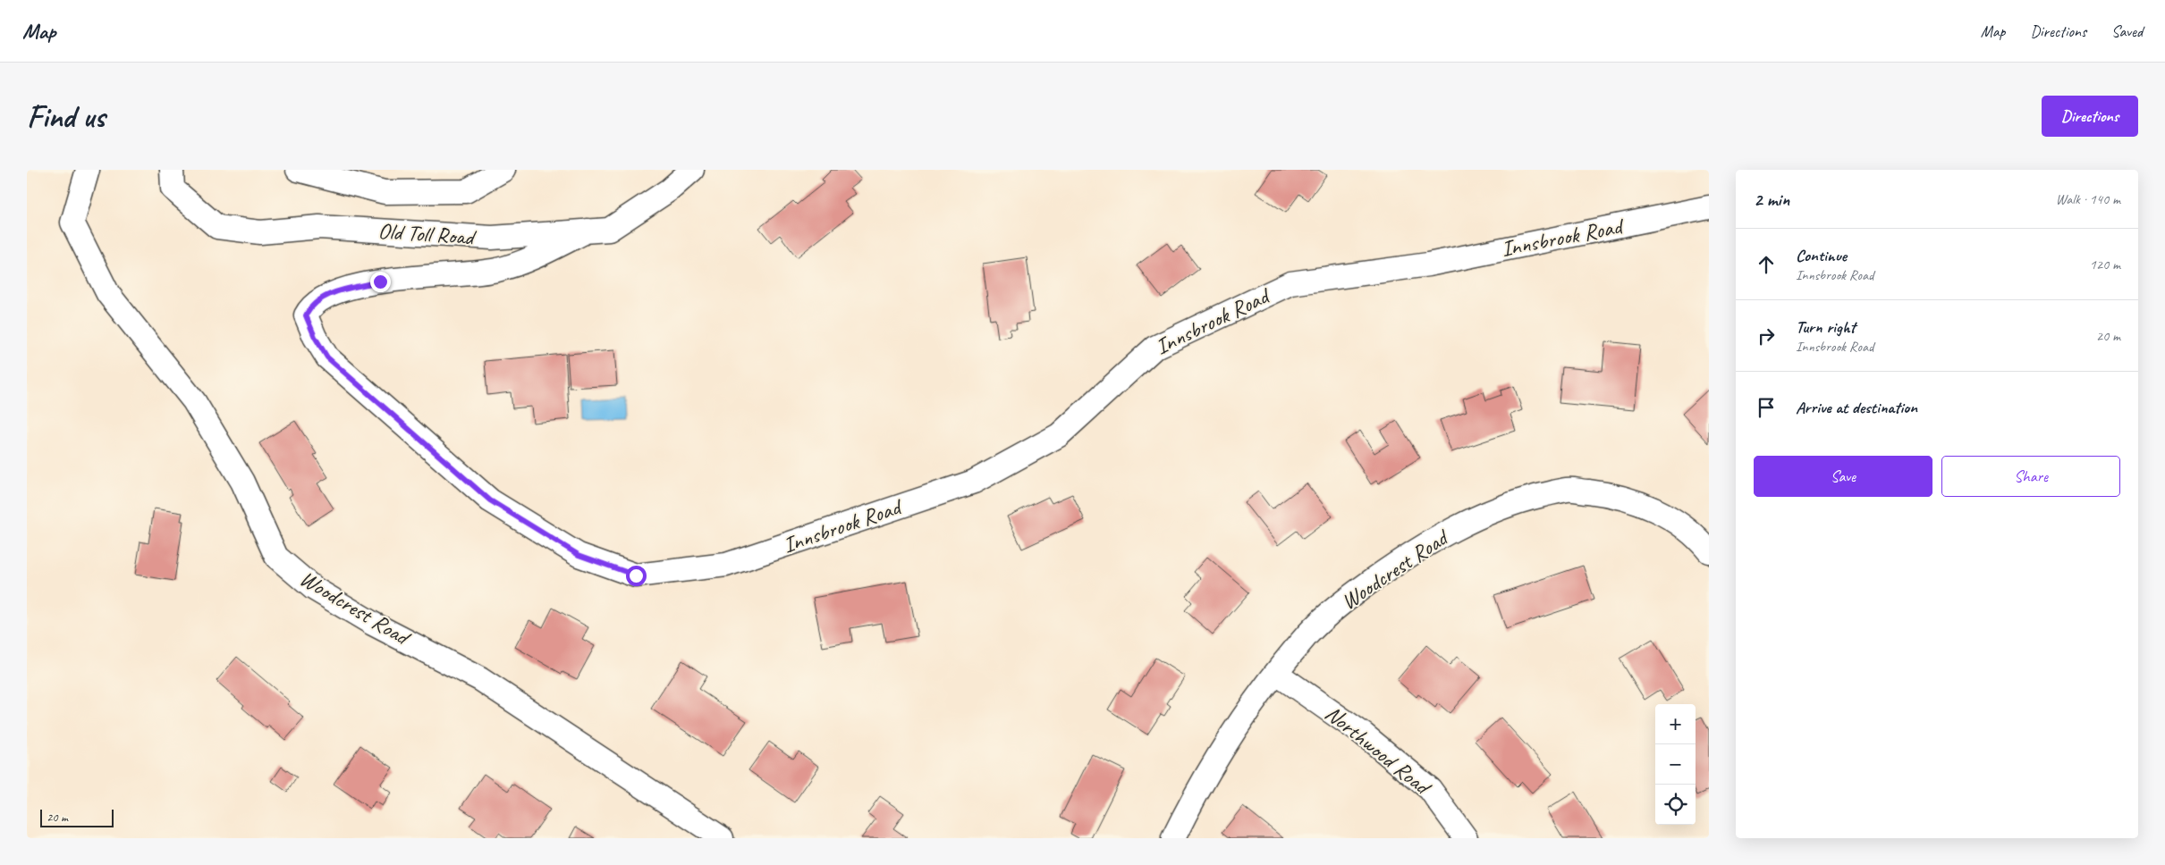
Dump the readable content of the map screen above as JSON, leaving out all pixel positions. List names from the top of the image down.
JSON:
{
  "streets": {
    "street": [
      "Old Toll Road",
      "Innsbrook Road",
      "Woodcrest Road",
      "Northwood Road"
    ]
  },
  "crossings": [
    ["Old Toll Road", "Innsbrook Road"],
    ["Woodcrest Road", "Northwood Road"]
  ],
  "scale_bar": "20 m",
  "page": {
    "header": "Map",
    "nav": ["Map", "Directions", "Saved"],
    "buttons": [
      "Directions",
      ["Save", "Share"]
    ],
    "title": "Find us",
    "heading": ["2 min", "Walk · 140 m"],
    "list": [
      ["Continue", "Innsbrook Road", "120 m"],
      ["Turn right", "Innsbrook Road", "20 m"],
      "Arrive at destination"
    ],
    "map_buttons": ["+", "−"],
    "scale": "20 m"
  }
}
